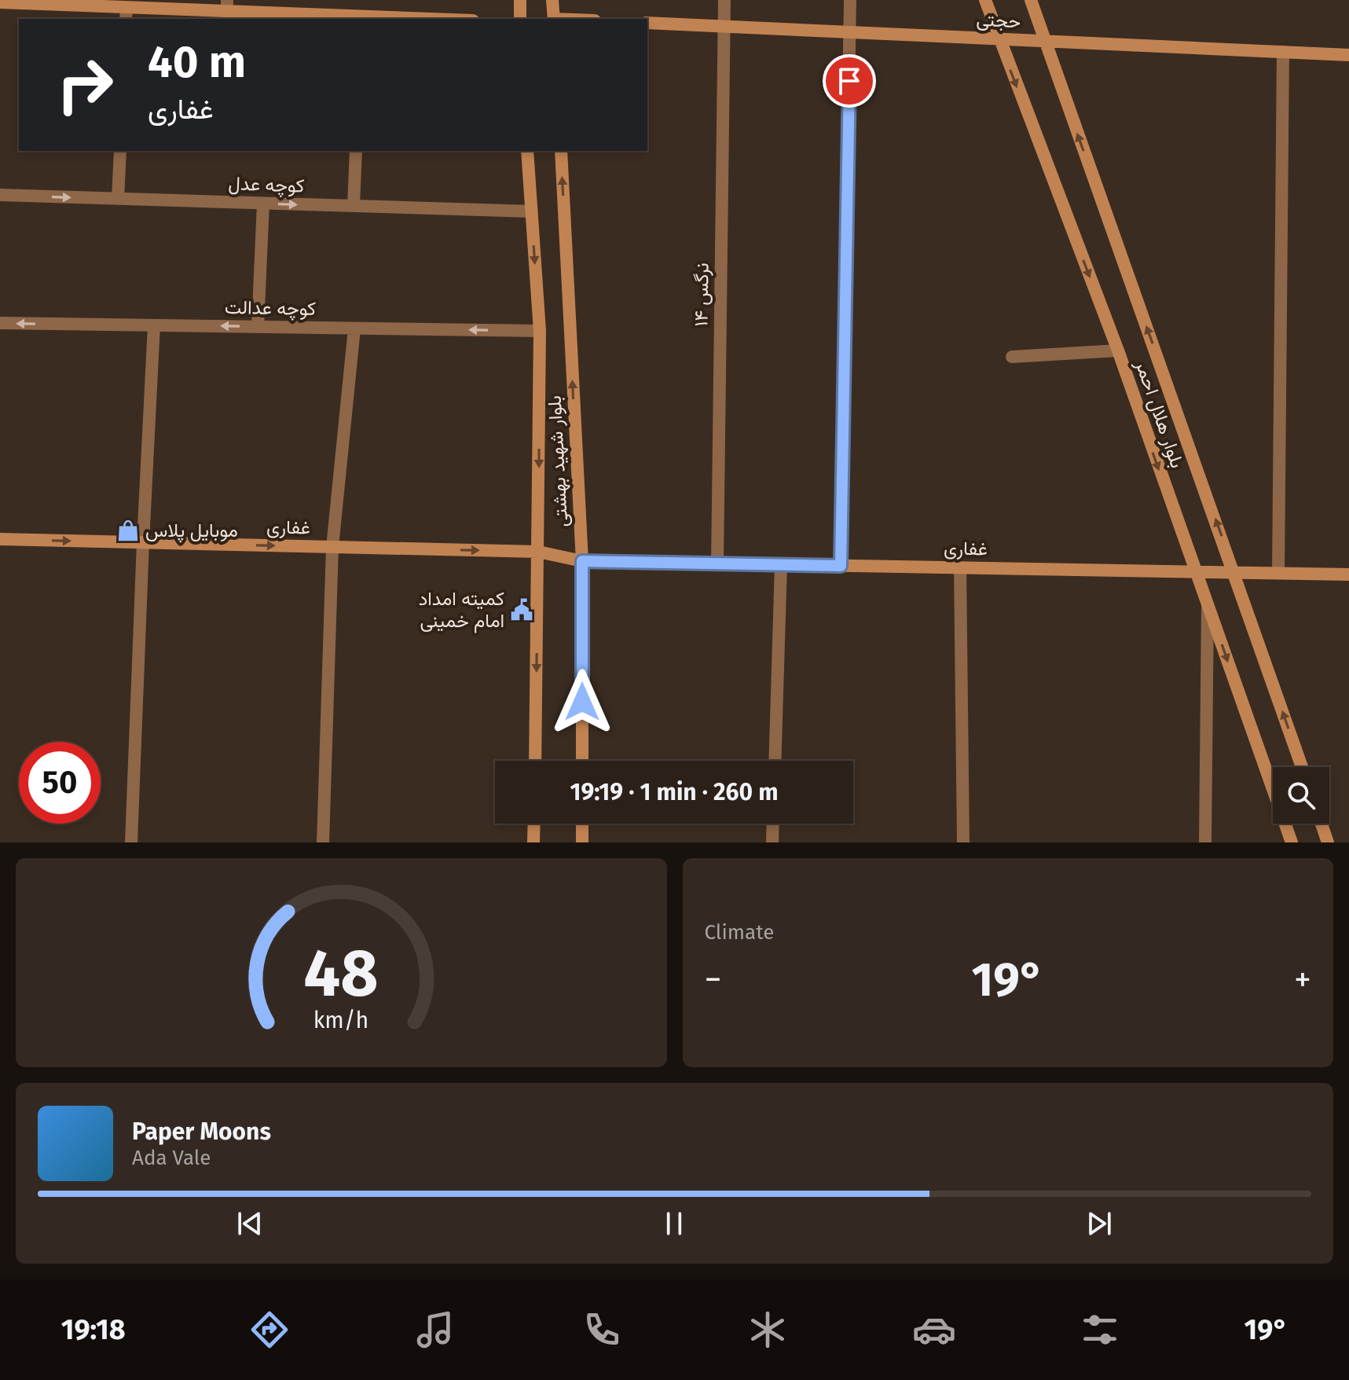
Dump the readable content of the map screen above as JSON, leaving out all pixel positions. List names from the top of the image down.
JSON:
{
  "streets": {
    "street": [
      "حجتی",
      "کوچه عدل",
      "نرگس ۱۴",
      "کوچه عدالت",
      "بلوار هلال احمر",
      "بلوار شهید بهشتی",
      "غفاری"
    ]
  },
  "crossings": [
    ["حجتی", "نرگس ۱۴"],
    ["حجتی", "بلوار هلال احمر"],
    ["کوچه عدل", "بلوار شهید بهشتی"],
    ["نرگس ۱۴", "غفاری"],
    ["کوچه عدالت", "بلوار شهید بهشتی"],
    ["بلوار هلال احمر", "غفاری"],
    ["بلوار شهید بهشتی", "غفاری"]
  ],
  "one_way": ["کوچه عدل", "کوچه عدالت", "غفاری"],
  "places": {
    "shop": ["موبایل پلاس"],
    "public building": ["کمیته امداد امام خمینی"]
  },
  "page": {
    "turn": ["40 m", "غفاری"],
    "limit": "50",
    "trip": "19:19 · 1 min · 260 m",
    "tile": "Climate",
    "heat": ["−", "19°", "+"],
    "song": ["Paper Moons", "Ada Vale"],
    "tabs": ["19:18", "19°"],
    "gauge": ["48", "km/h"]
  }
}
